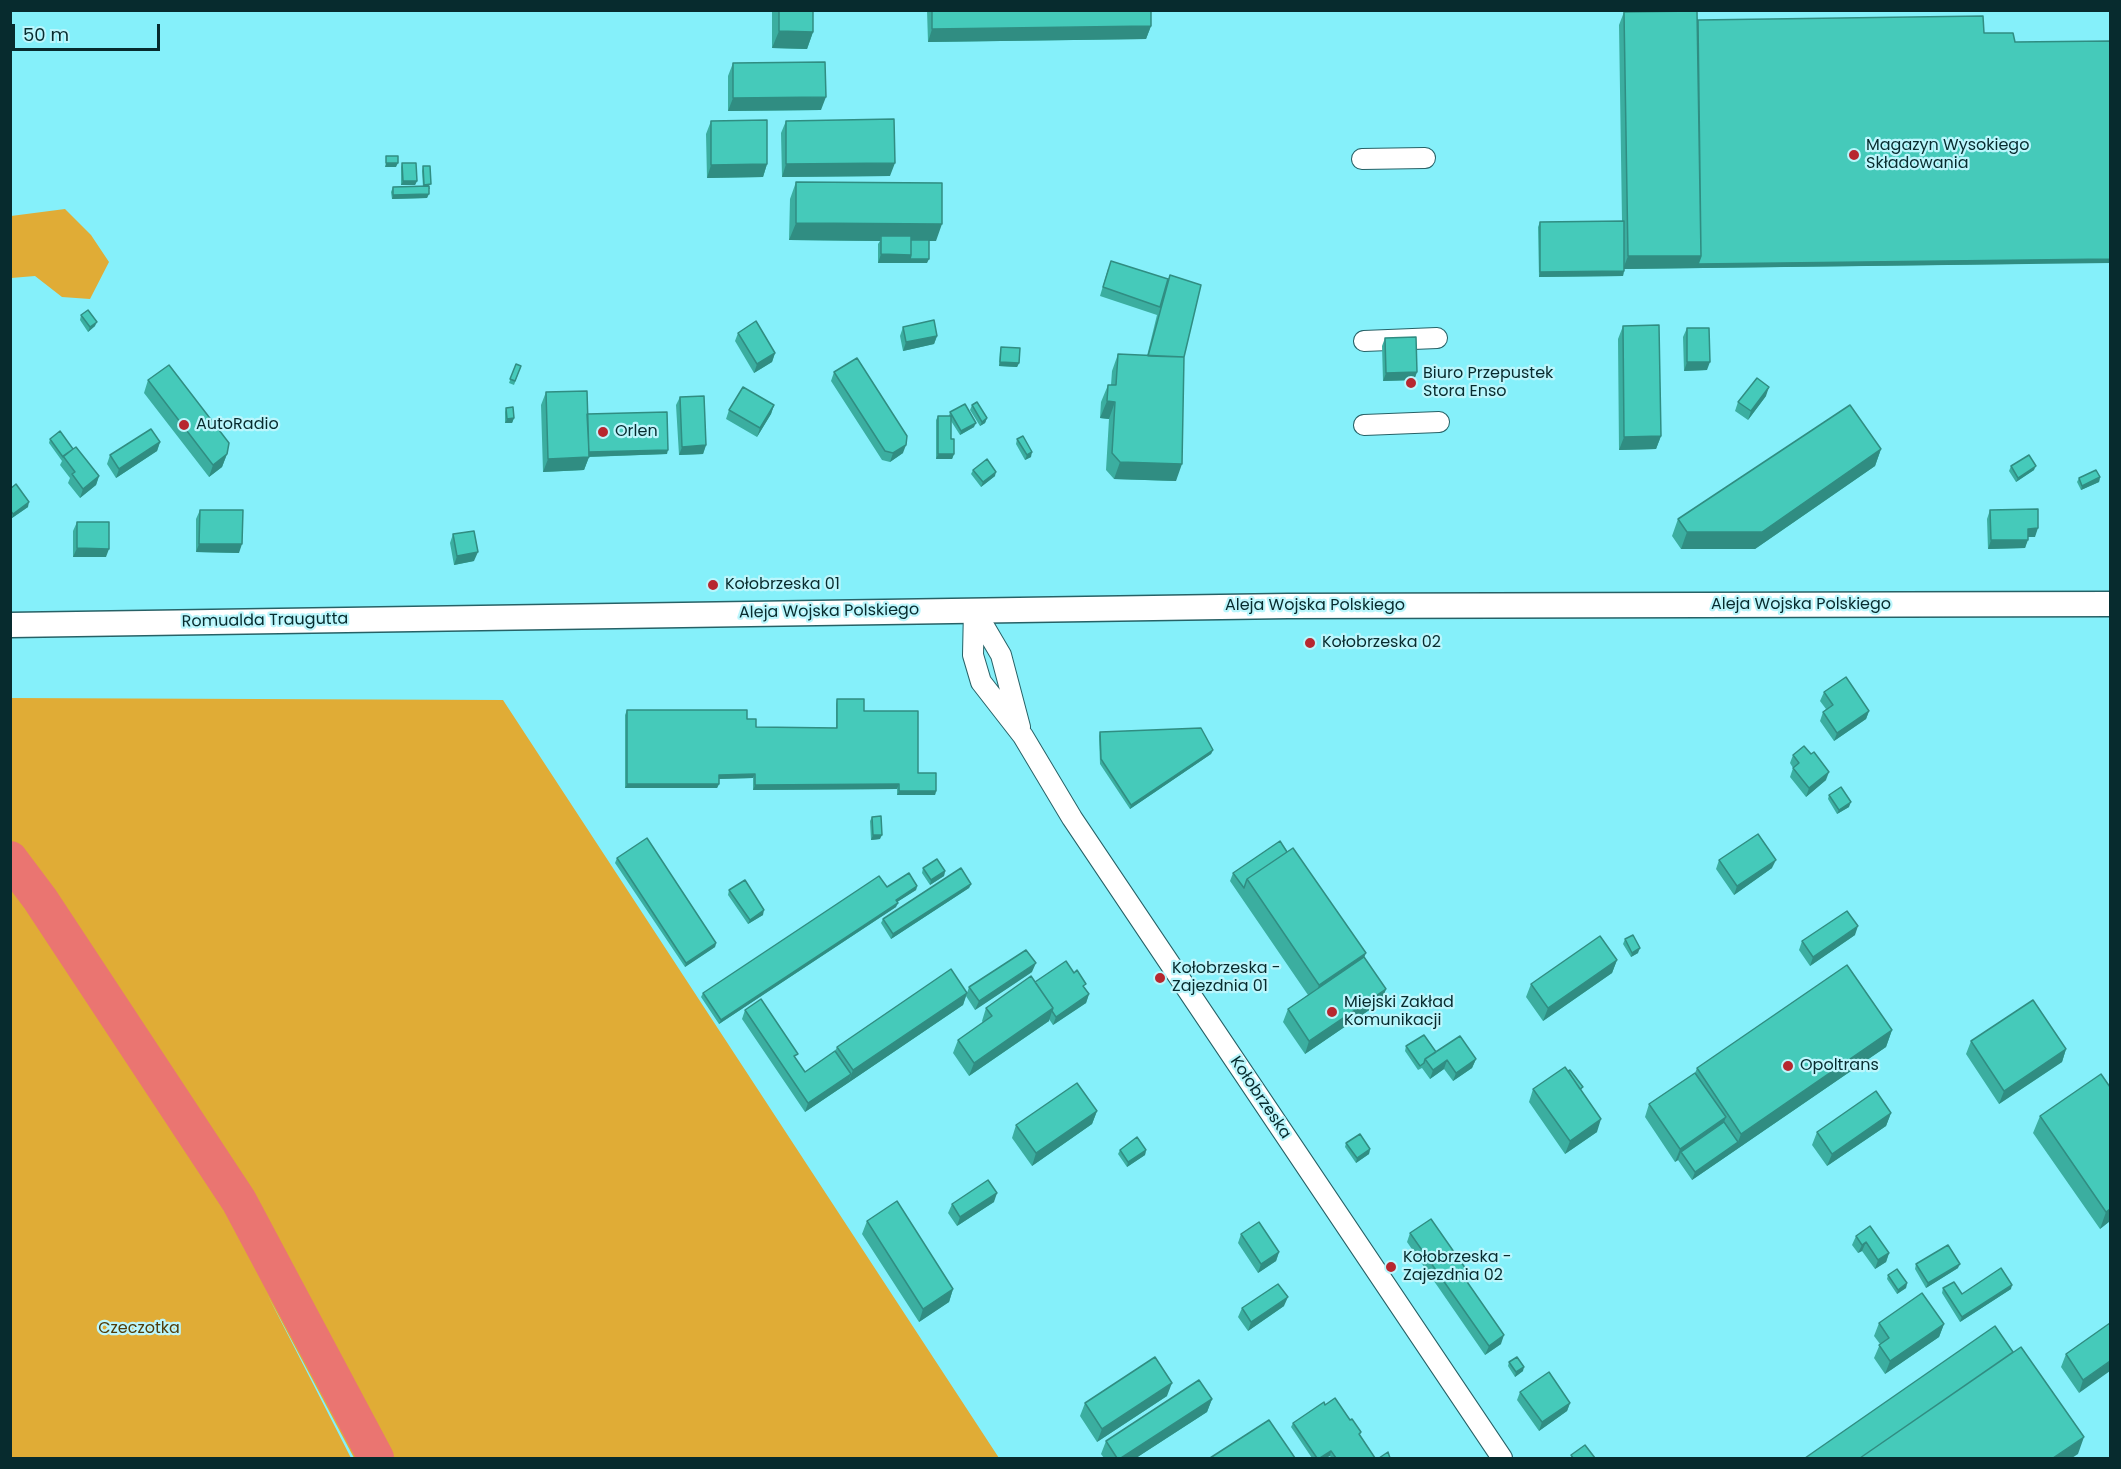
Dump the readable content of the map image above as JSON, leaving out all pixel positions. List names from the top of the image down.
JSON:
{
  "streets": {
    "main road": ["Aleja Wojska Polskiego", "Romualda Traugutta"],
    "street": ["Kołobrzeska"]
  },
  "crossings": [
    ["Aleja Wojska Polskiego", "Romualda Traugutta"],
    ["Aleja Wojska Polskiego", "Kołobrzeska"]
  ],
  "parks": ["Czeczotka"],
  "places": [
    "Magazyn Wysokiego Składowania",
    "Biuro Przepustek Stora Enso",
    "AutoRadio",
    "Orlen",
    "Kołobrzeska 01",
    "Kołobrzeska 02",
    "Kołobrzeska - Zajezdnia 01",
    "Miejski Zakład Komunikacji",
    "Opoltrans",
    "Kołobrzeska - Zajezdnia 02"
  ],
  "scale_bar": "50 m"
}
